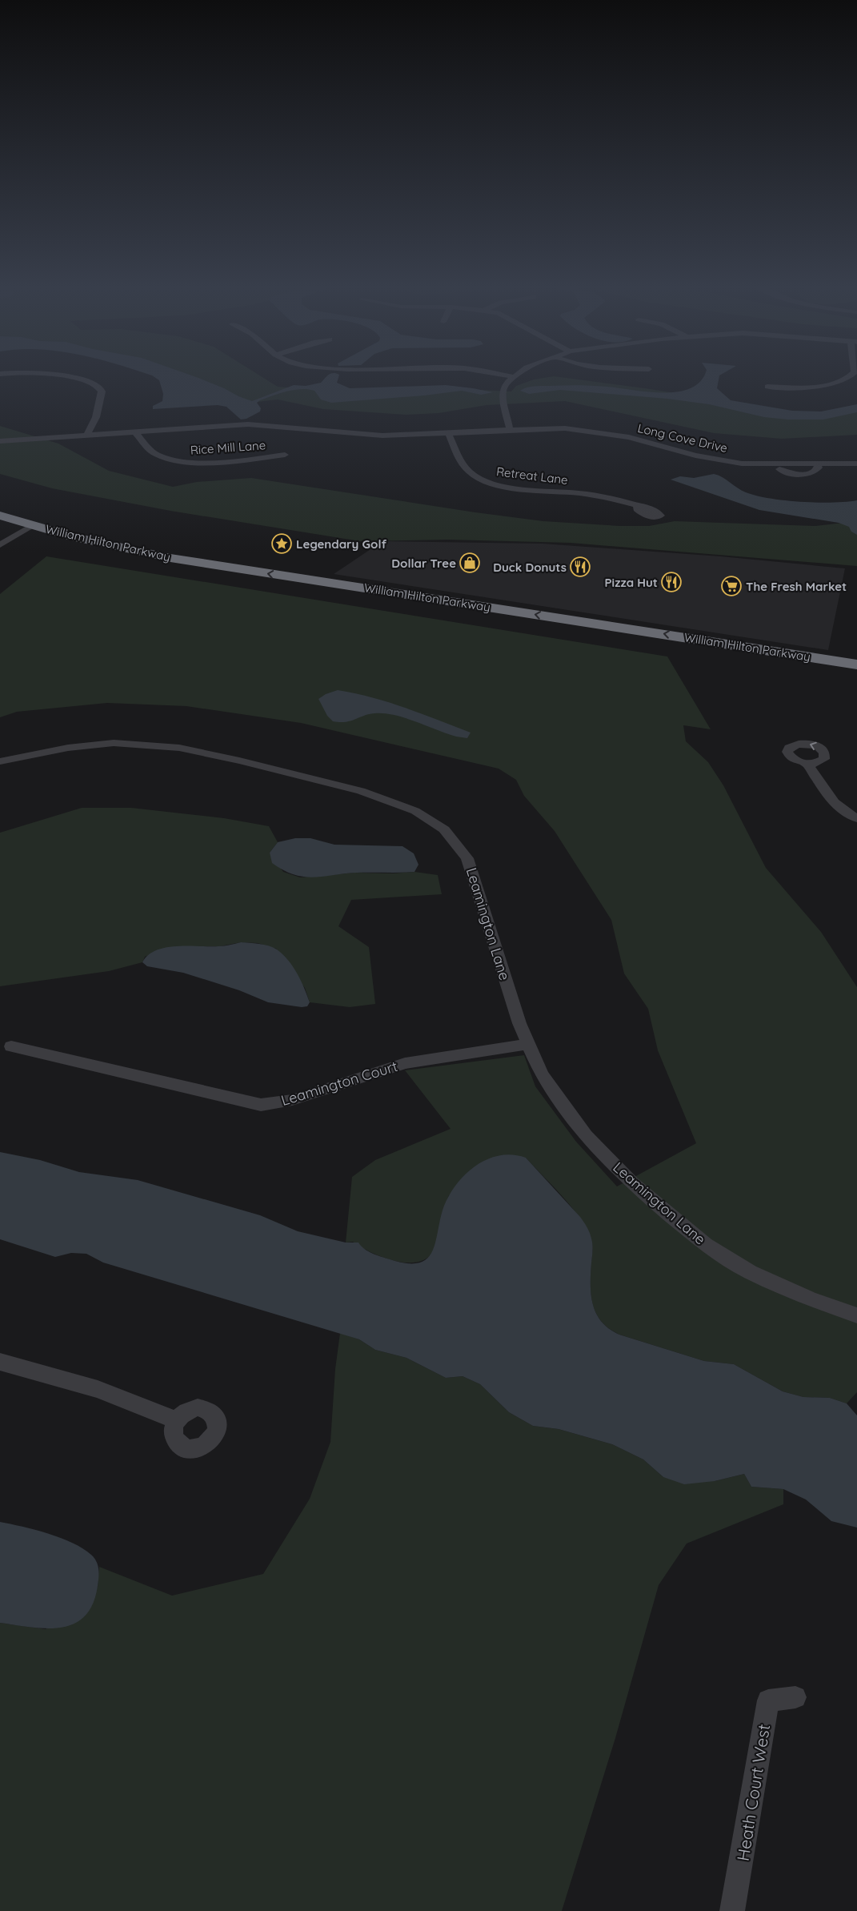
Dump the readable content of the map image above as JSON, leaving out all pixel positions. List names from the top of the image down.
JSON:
{
  "streets": {
    "highway": ["William Hilton Parkway"],
    "street": [
      "Long Cove Drive",
      "Rice Mill Lane",
      "Retreat Lane",
      "Leamington Lane",
      "Leamington Court",
      "Heath Court West"
    ]
  },
  "crossings": [
    ["Long Cove Drive", "Rice Mill Lane"],
    ["Long Cove Drive", "Retreat Lane"],
    ["Leamington Lane", "Leamington Court"]
  ],
  "places": {
    "place": ["Legendary Golf"],
    "shop": ["Dollar Tree"],
    "restaurant": ["Duck Donuts", "Pizza Hut"],
    "supermarket": ["The Fresh Market"]
  }
}
